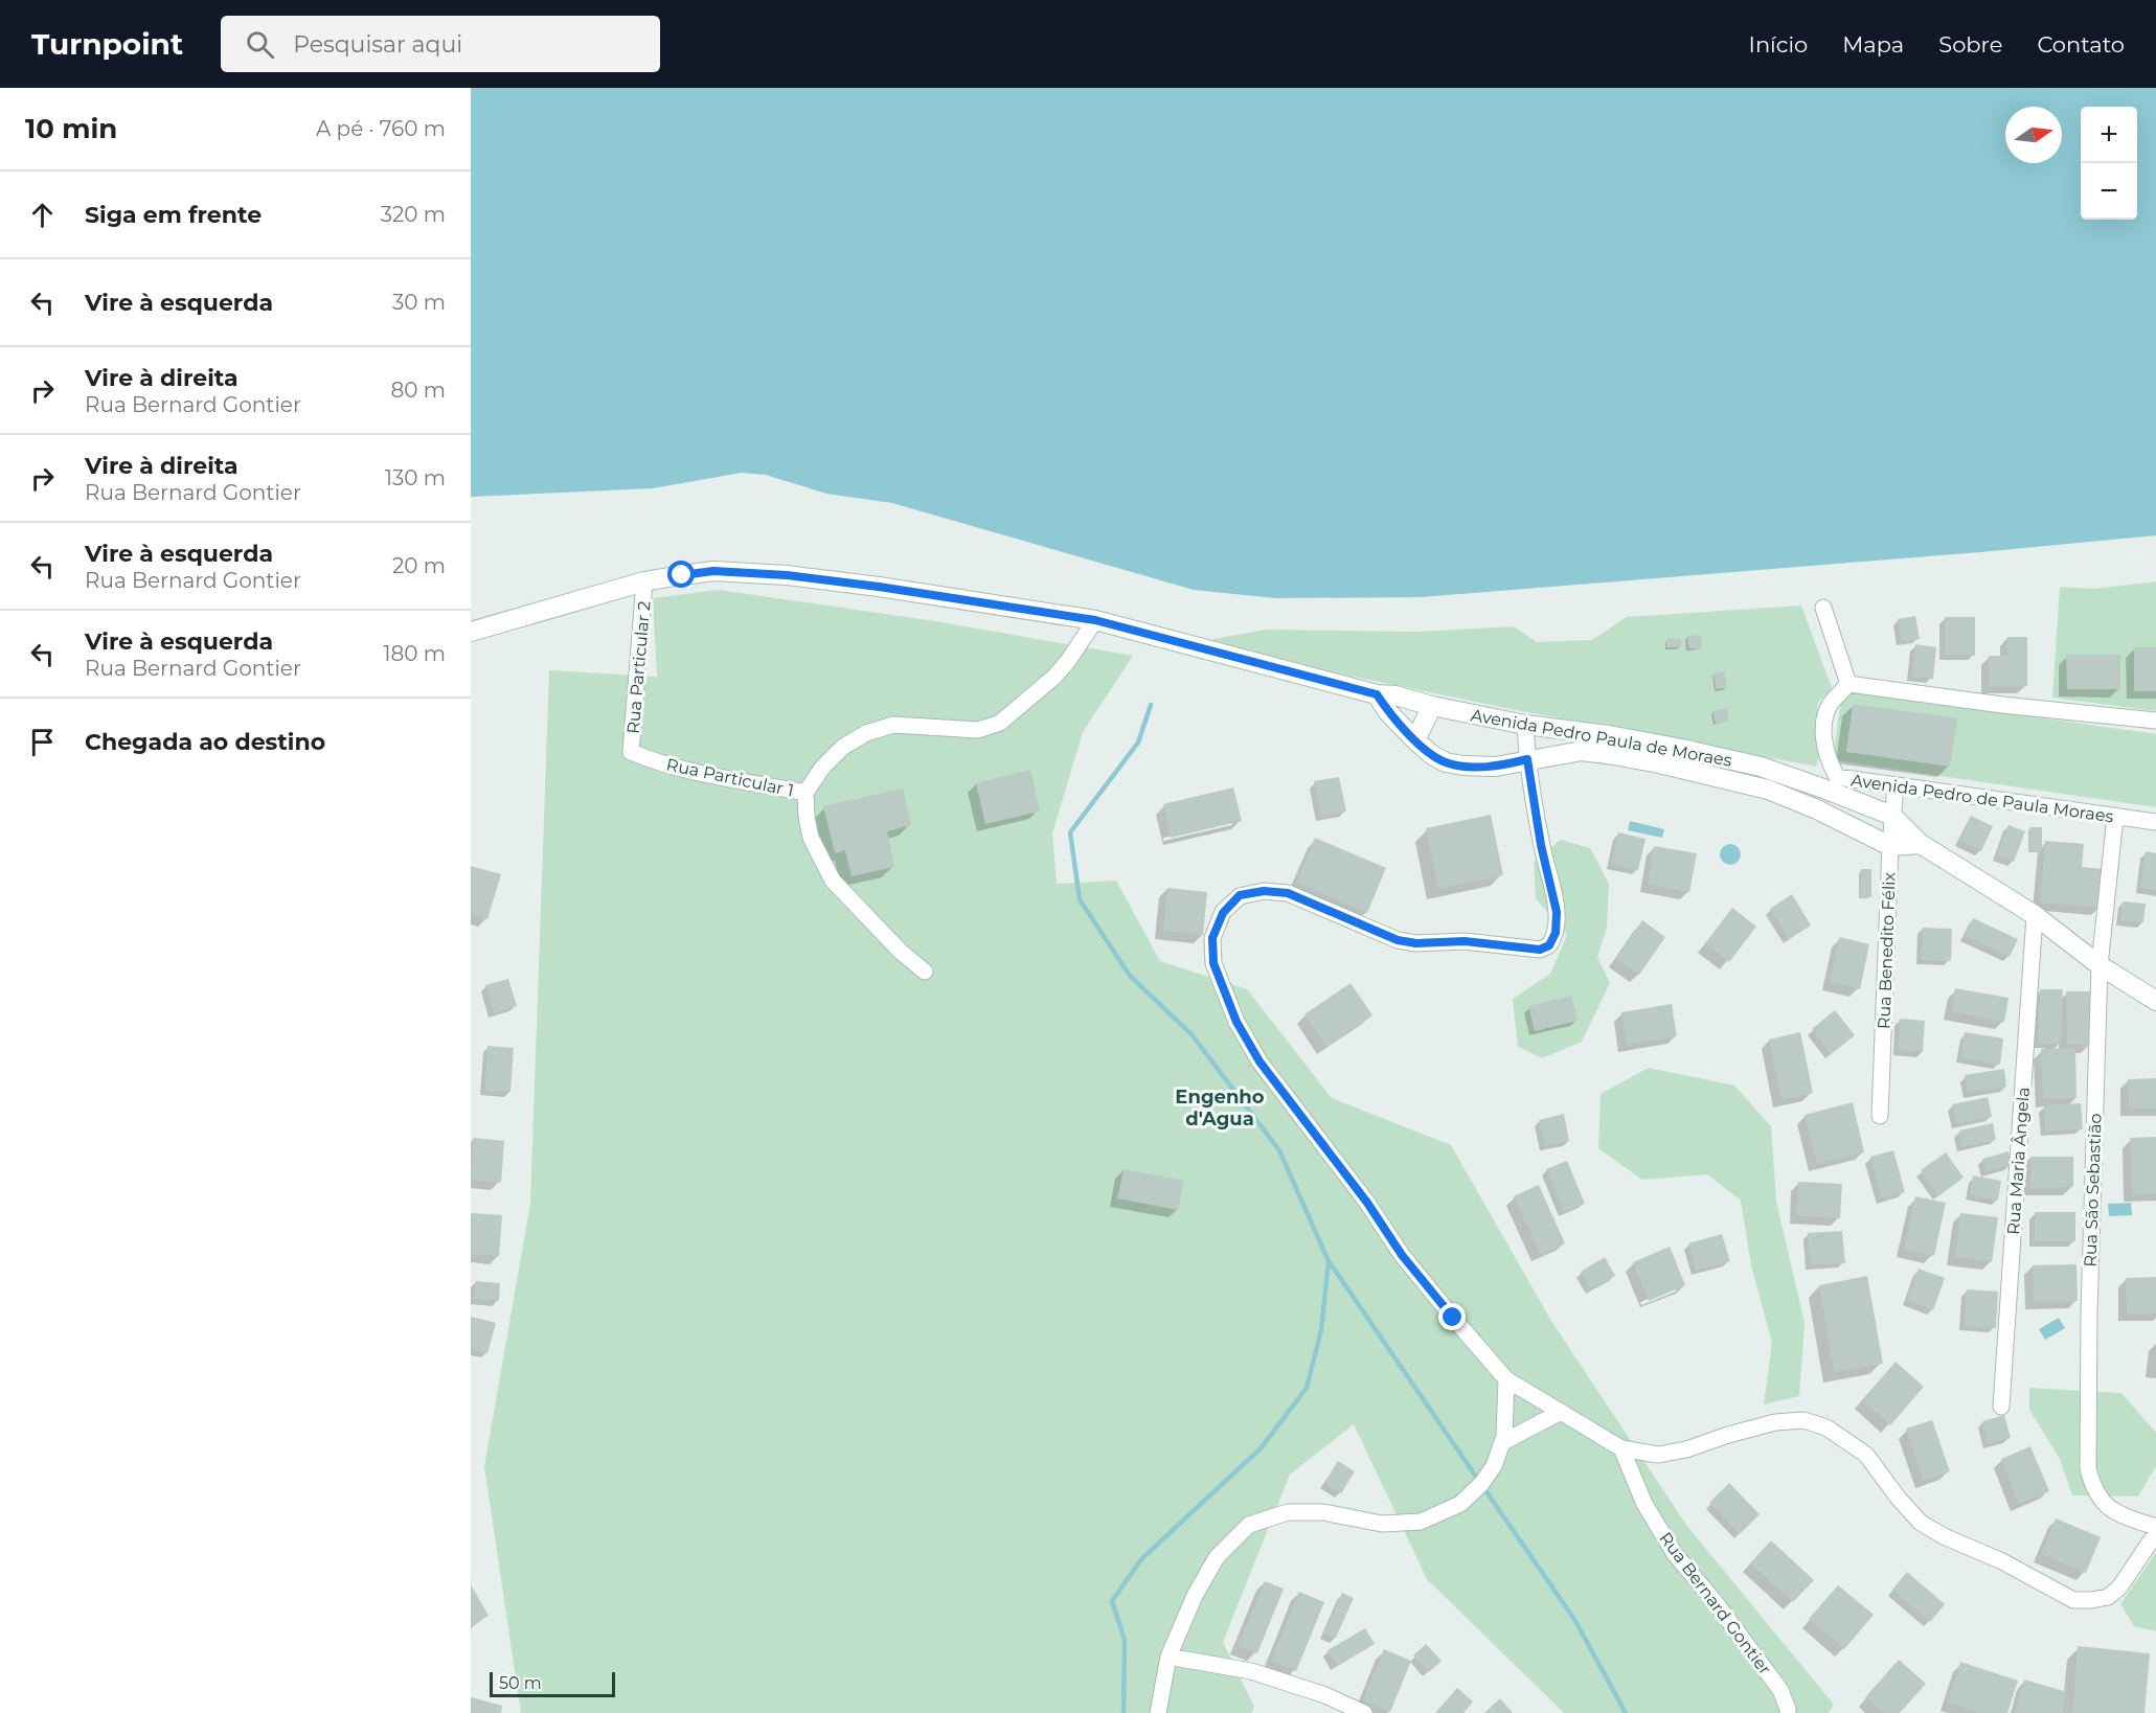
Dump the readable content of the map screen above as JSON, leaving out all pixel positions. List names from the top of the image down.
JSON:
{
  "streets": {
    "main road": ["Avenida Pedro Paula de Moraes"],
    "street": [
      "Rua Particular 2",
      "Rua Particular 1",
      "Avenida Pedro de Paula Moraes",
      "Rua Benedito Félix",
      "Rua Maria Ângela",
      "Rua São Sebastião",
      "Rua Bernard Gontier"
    ]
  },
  "crossings": [
    ["Rua Particular 2", "Avenida Pedro Paula de Moraes"],
    ["Rua Particular 2", "Rua Particular 1"],
    ["Avenida Pedro Paula de Moraes", "Rua Particular 1"],
    ["Avenida Pedro Paula de Moraes", "Avenida Pedro de Paula Moraes"],
    ["Avenida Pedro Paula de Moraes", "Rua Benedito Félix"],
    ["Avenida Pedro Paula de Moraes", "Rua Maria Ângela"],
    ["Avenida Pedro Paula de Moraes", "Rua São Sebastião"],
    ["Avenida Pedro de Paula Moraes", "Rua Benedito Félix"],
    ["Avenida Pedro de Paula Moraes", "Rua São Sebastião"]
  ],
  "districts": ["Engenho d'Agua"],
  "scale_bar": "50 m",
  "north": "right",
  "page": {
    "header": "Turnpoint",
    "search": "Pesquisar aqui",
    "nav": [
      "Início",
      "Mapa",
      "Sobre",
      "Contato"
    ],
    "heading": ["10 min", "A pé · 760 m"],
    "map_buttons": ["+", "−"],
    "list": [
      ["Siga em frente", "320 m"],
      ["Vire à esquerda", "30 m"],
      ["Vire à direita", "Rua Bernard Gontier", "80 m"],
      ["Vire à direita", "Rua Bernard Gontier", "130 m"],
      ["Vire à esquerda", "Rua Bernard Gontier", "20 m"],
      ["Vire à esquerda", "Rua Bernard Gontier", "180 m"],
      "Chegada ao destino"
    ],
    "scale": "50 m"
  }
}
